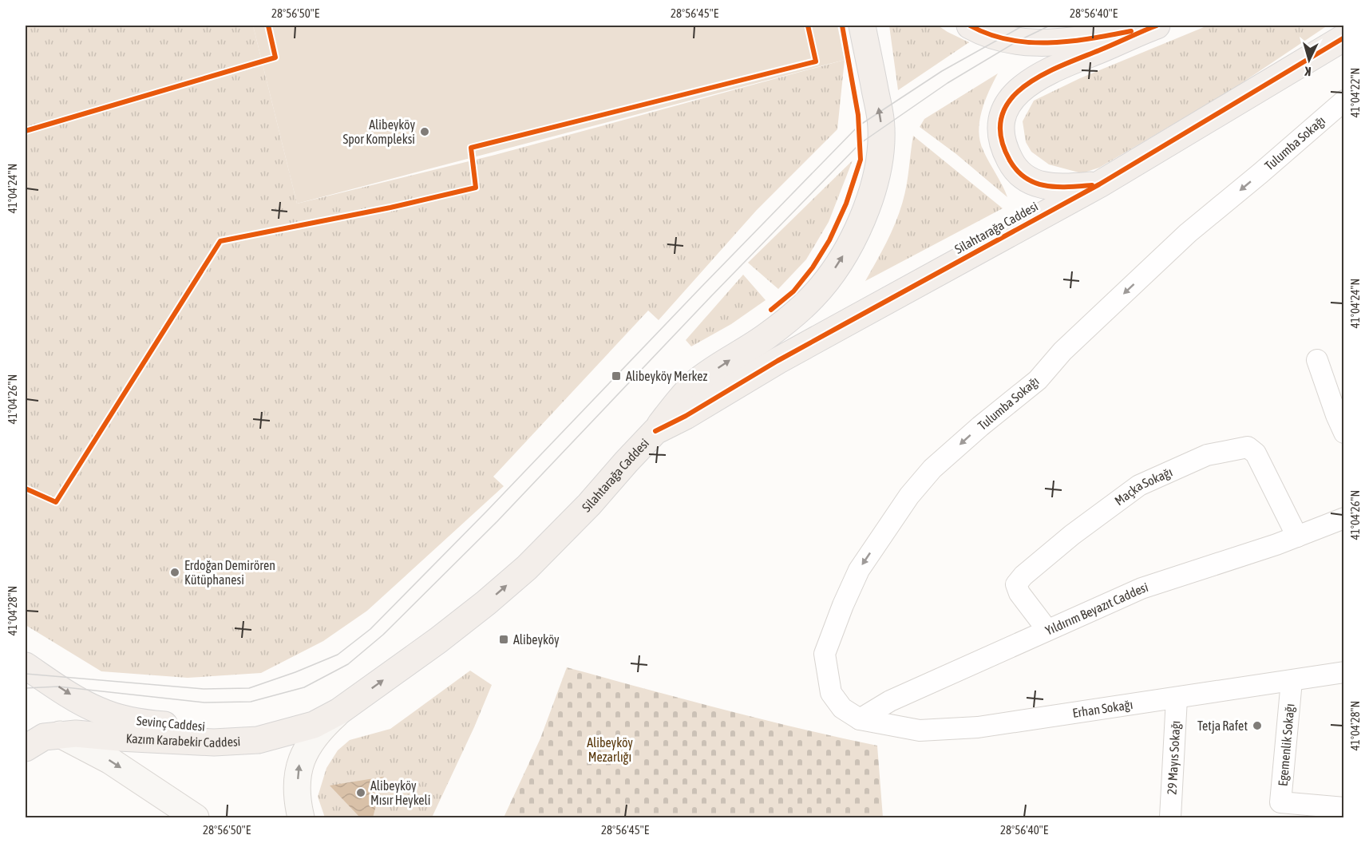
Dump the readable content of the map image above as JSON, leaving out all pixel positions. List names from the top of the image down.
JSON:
{
  "streets": {
    "main road": ["Silahtarağa Caddesi", "Sevinç Caddesi", "Kazım Karabekir Caddesi"],
    "street": [
      "Tulumba Sokağı",
      "Maçka Sokağı",
      "Yıldırım Beyazıt Caddesi",
      "Erhan Sokağı",
      "Egemenlik Sokağı",
      "29 Mayıs Sokağı"
    ]
  },
  "crossings": [
    ["Tulumba Sokağı", "Yıldırım Beyazıt Caddesi"],
    ["Tulumba Sokağı", "Erhan Sokağı"],
    ["Silahtarağa Caddesi", "Kazım Karabekir Caddesi"],
    ["Maçka Sokağı", "Yıldırım Beyazıt Caddesi"],
    ["Yıldırım Beyazıt Caddesi", "Erhan Sokağı"],
    ["Erhan Sokağı", "Egemenlik Sokağı"],
    ["Erhan Sokağı", "29 Mayıs Sokağı"],
    ["Sevinç Caddesi", "Kazım Karabekir Caddesi"]
  ],
  "one_way": ["Tulumba Sokağı"],
  "parks": ["Alibeyköy Mezarlığı"],
  "places": {
    "other": [
      "Alibeyköy Spor Kompleksi",
      "Erdoğan Demirören Kütüphanesi",
      "Tetja Rafet",
      "Alibeyköy Mısır Heykeli"
    ],
    "transit": ["Alibeyköy Merkez", "Alibeyköy"]
  },
  "north": "bottom",
  "coordinates": [
    "28°56'50\"E",
    "28°56'45\"E",
    "28°56'40\"E",
    "41°04'22\"N",
    "41°04'24\"N",
    "41°04'26\"N",
    "41°04'28\"N"
  ]
}
